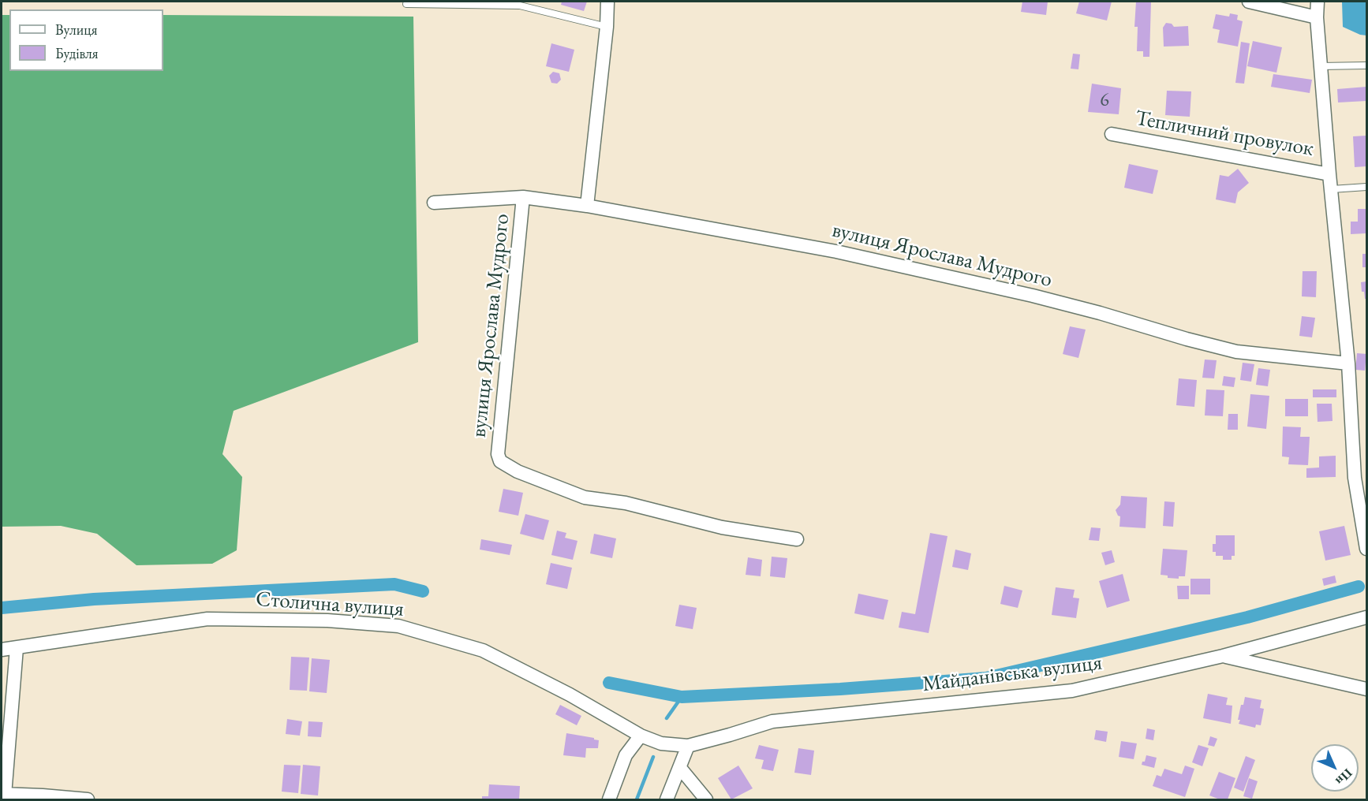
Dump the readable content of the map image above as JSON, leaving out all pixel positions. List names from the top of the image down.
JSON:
{
  "streets": {
    "street": [
      "Тепличний провулок",
      "вулиця Ярослава Мудрого",
      "Столична вулиця",
      "Майданівська вулиця"
    ]
  },
  "crossings": [
    ["Столична вулиця", "Майданівська вулиця"]
  ],
  "house_numbers": ["6"],
  "legend": ["Вулиця", "Будівля"],
  "north": "bottom right"
}
